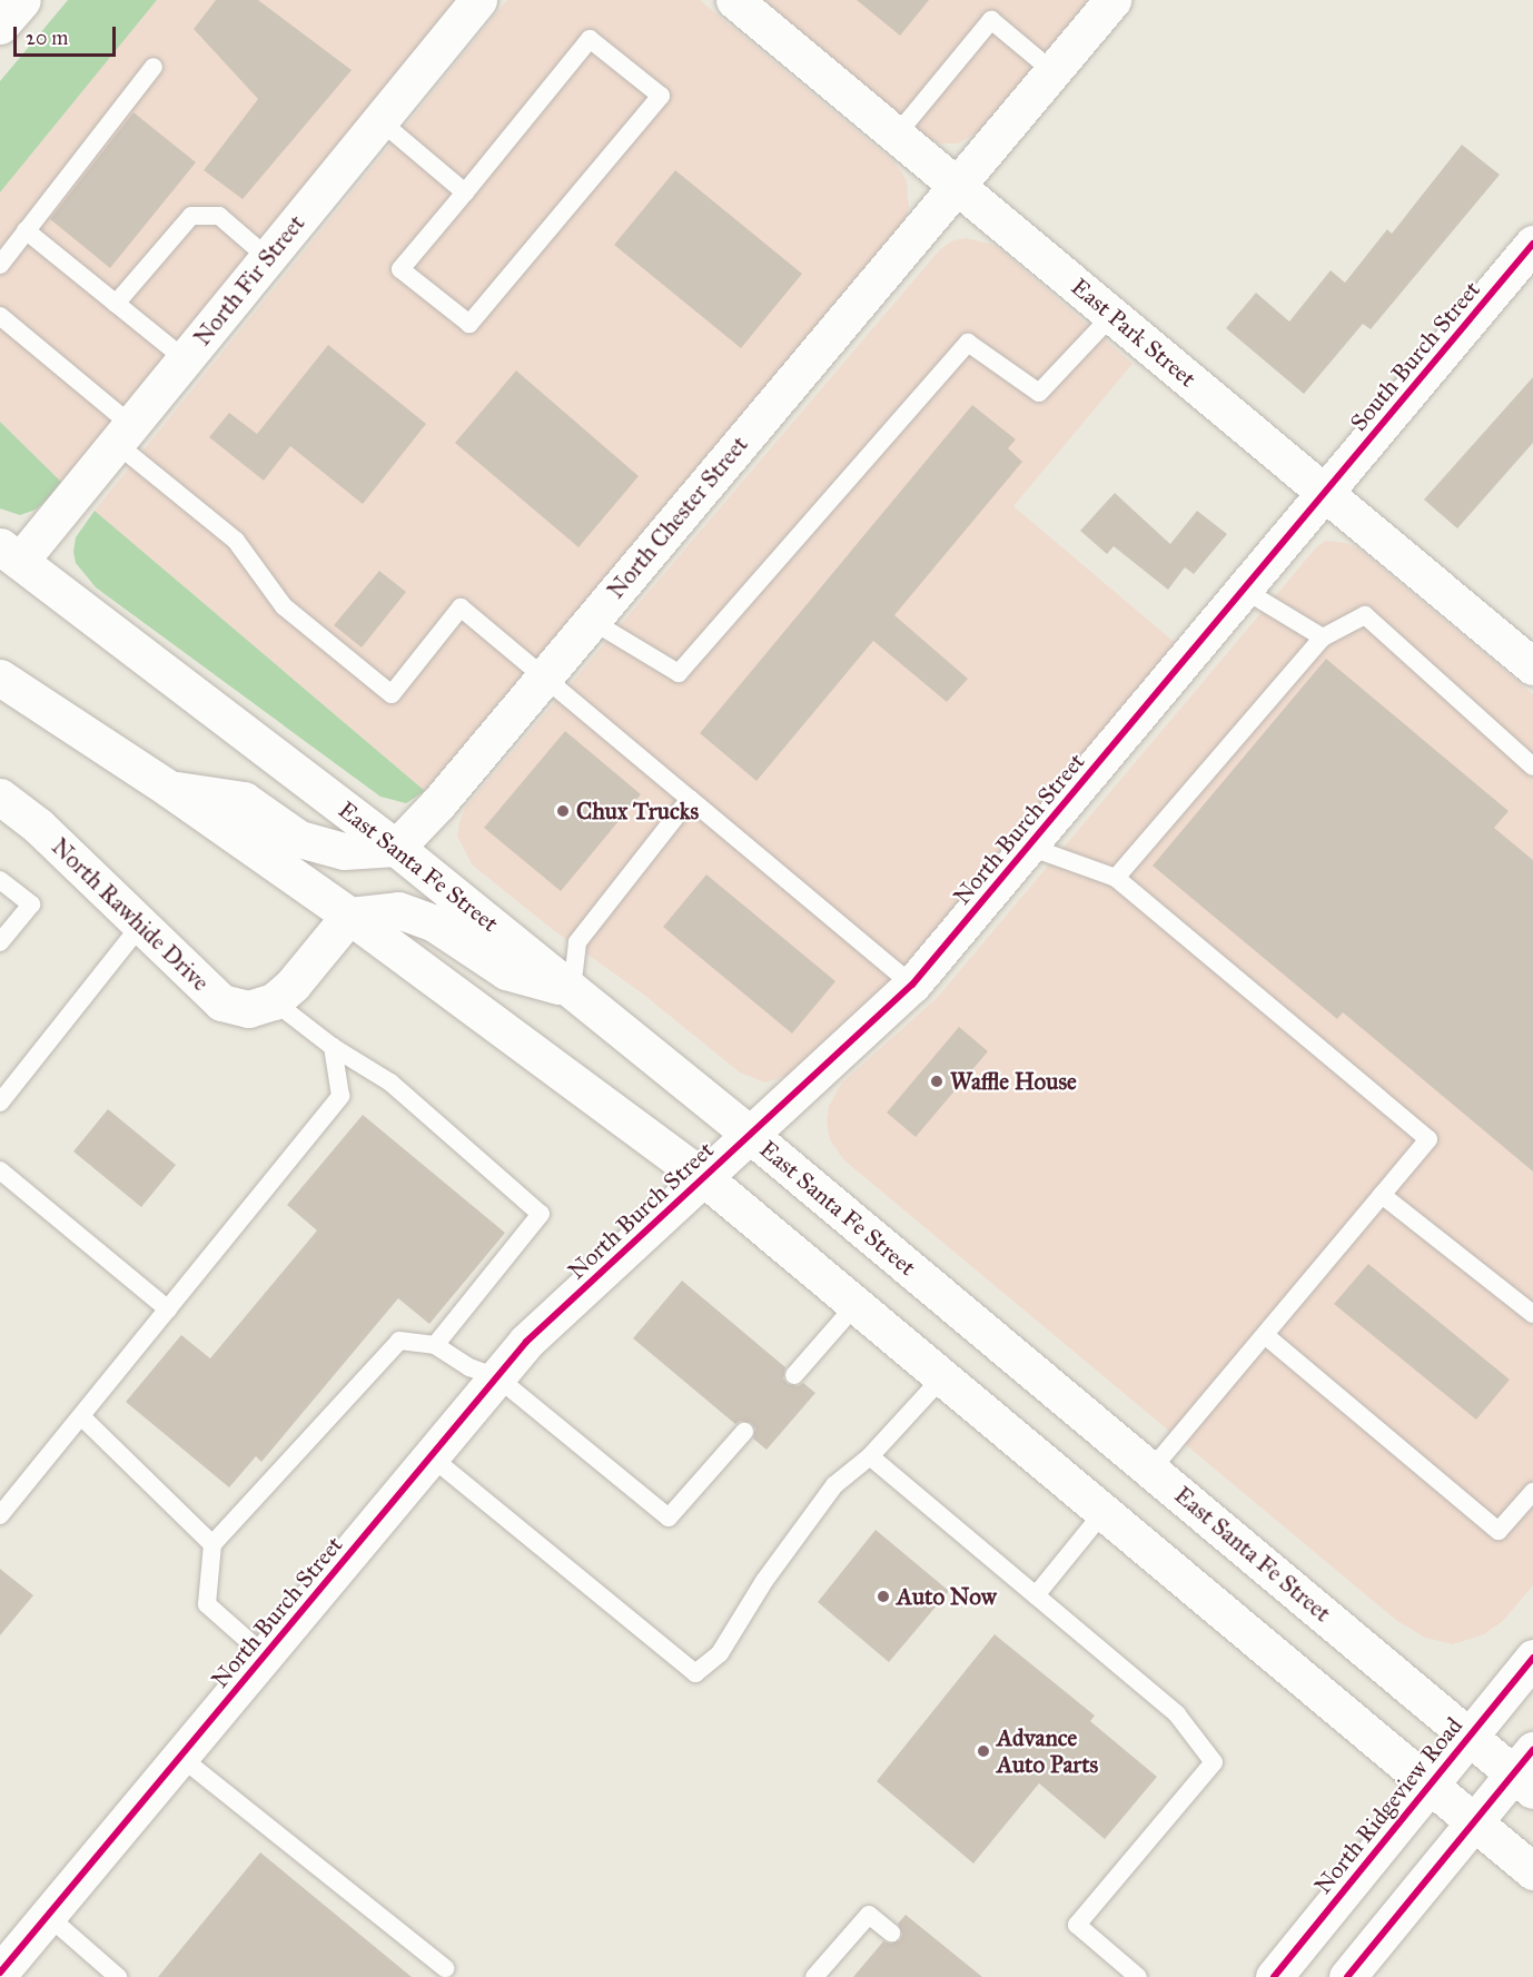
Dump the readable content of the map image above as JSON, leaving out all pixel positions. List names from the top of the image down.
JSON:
{
  "streets": {
    "main road": [
      "North Fir Street",
      "East Park Street",
      "South Burch Street",
      "North Chester Street",
      "North Burch Street",
      "East Santa Fe Street",
      "North Rawhide Drive",
      "North Ridgeview Road"
    ]
  },
  "crossings": [
    ["North Fir Street", "East Santa Fe Street"],
    ["East Park Street", "South Burch Street"],
    ["East Park Street", "North Chester Street"],
    ["East Park Street", "North Burch Street"],
    ["South Burch Street", "North Burch Street"],
    ["North Chester Street", "East Santa Fe Street"],
    ["North Burch Street", "East Santa Fe Street"],
    ["East Santa Fe Street", "North Ridgeview Road"]
  ],
  "places": [
    "Chux Trucks",
    "Waffle House",
    "Auto Now",
    "Advance Auto Parts"
  ],
  "scale_bar": "20 m"
}
